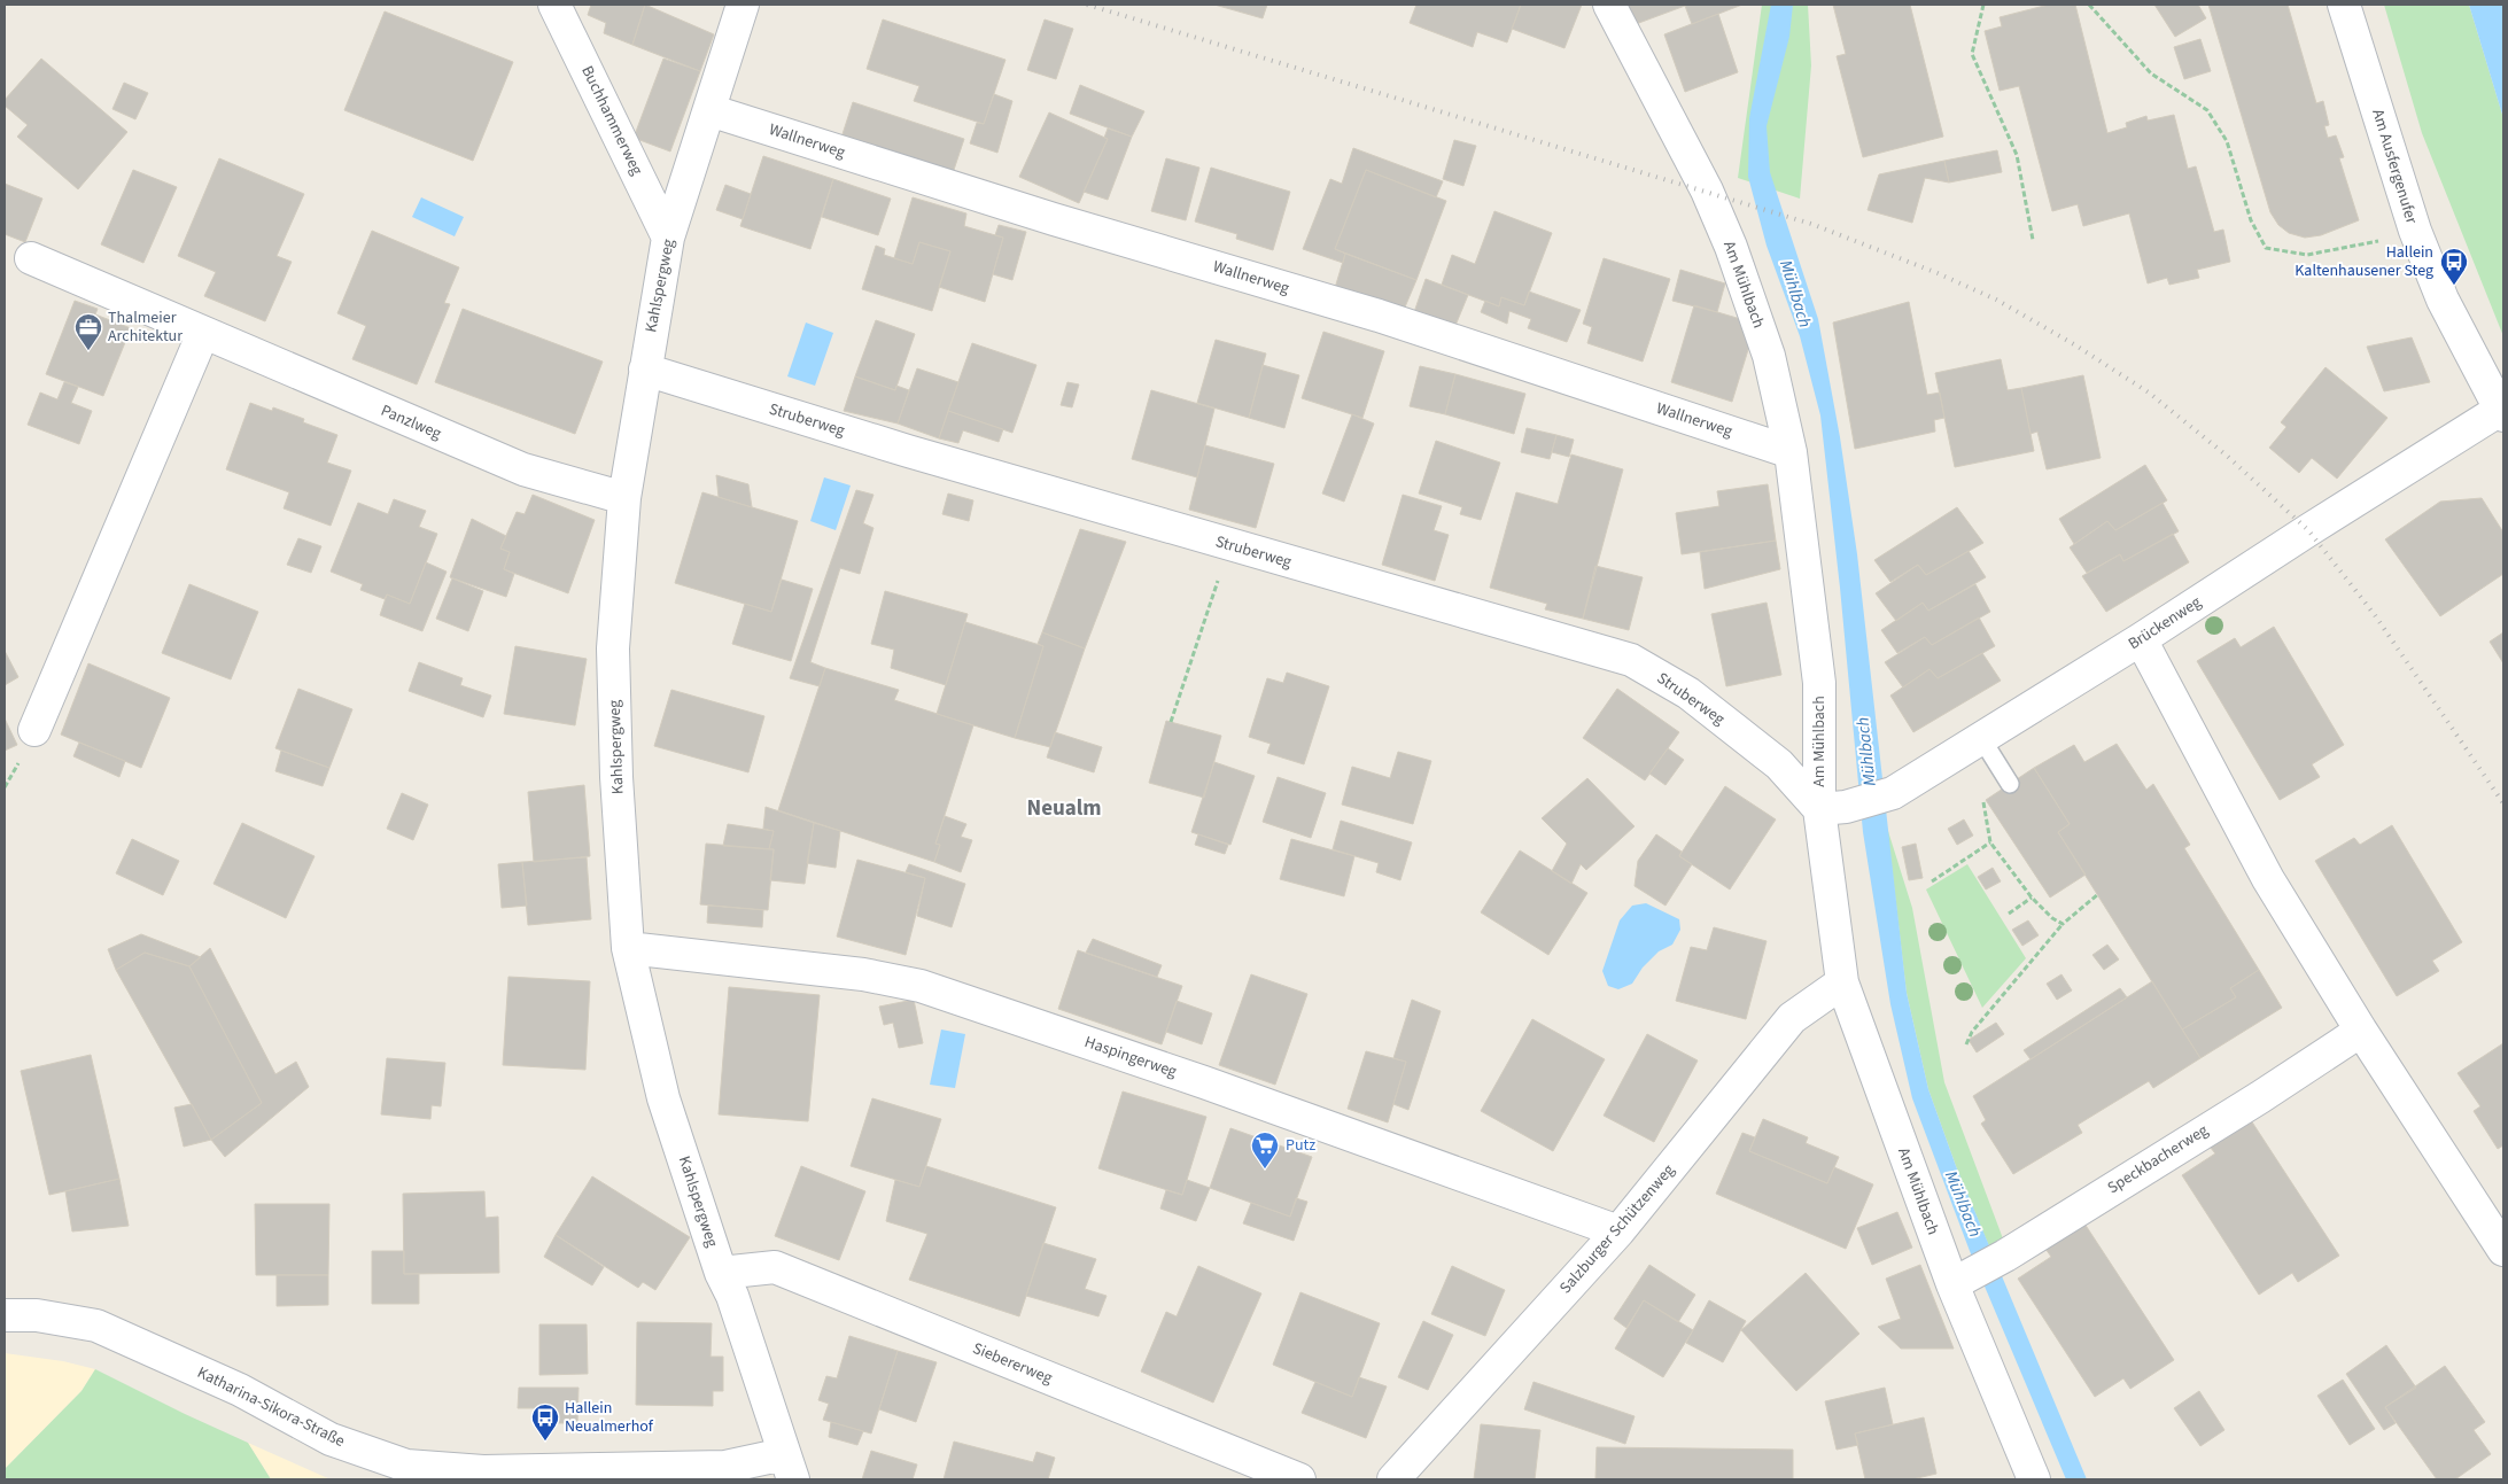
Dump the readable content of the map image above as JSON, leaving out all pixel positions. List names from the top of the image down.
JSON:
{
  "streets": {
    "street": [
      "Buchhammerweg",
      "Wallnerweg",
      "Am Ausfergenufer",
      "Am Mühlbach",
      "Kahlspergweg",
      "Struberweg",
      "Panzlweg",
      "Brückenweg",
      "Haspingerweg",
      "Speckbacherweg",
      "Salzburger Schützenweg",
      "Siebererweg",
      "Katharina-Sikora-Straße"
    ]
  },
  "crossings": [
    ["Buchhammerweg", "Kahlspergweg"],
    ["Wallnerweg", "Am Mühlbach"],
    ["Wallnerweg", "Kahlspergweg"],
    ["Am Ausfergenufer", "Brückenweg"],
    ["Am Mühlbach", "Struberweg"],
    ["Am Mühlbach", "Brückenweg"],
    ["Am Mühlbach", "Speckbacherweg"],
    ["Am Mühlbach", "Salzburger Schützenweg"],
    ["Kahlspergweg", "Struberweg"],
    ["Kahlspergweg", "Panzlweg"],
    ["Kahlspergweg", "Haspingerweg"],
    ["Kahlspergweg", "Siebererweg"],
    ["Kahlspergweg", "Katharina-Sikora-Straße"],
    ["Struberweg", "Brückenweg"],
    ["Haspingerweg", "Salzburger Schützenweg"]
  ],
  "districts": ["Neualm"],
  "water": ["Mühlbach"],
  "places": {
    "bus stop": ["Hallein Kaltenhausener Steg", "Hallein Neualmerhof"],
    "office": ["Thalmeier Architektur"],
    "supermarket": ["Putz"]
  }
}
